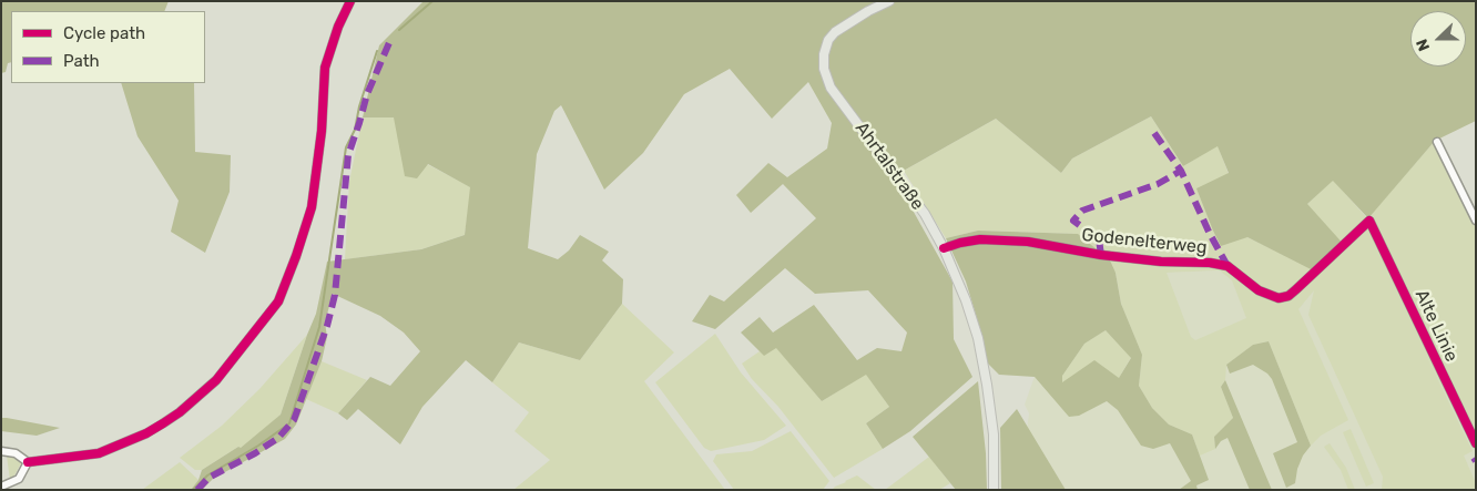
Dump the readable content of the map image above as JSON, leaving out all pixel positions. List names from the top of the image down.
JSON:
{
  "streets": {
    "main road": ["Ahrtalstraße"],
    "street": ["Godenelterweg", "Alte Linie"]
  },
  "crossings": [
    ["Ahrtalstraße", "Godenelterweg"],
    ["Godenelterweg", "Alte Linie"]
  ],
  "legend": ["Cycle path", "Path"],
  "north": "left"
}
